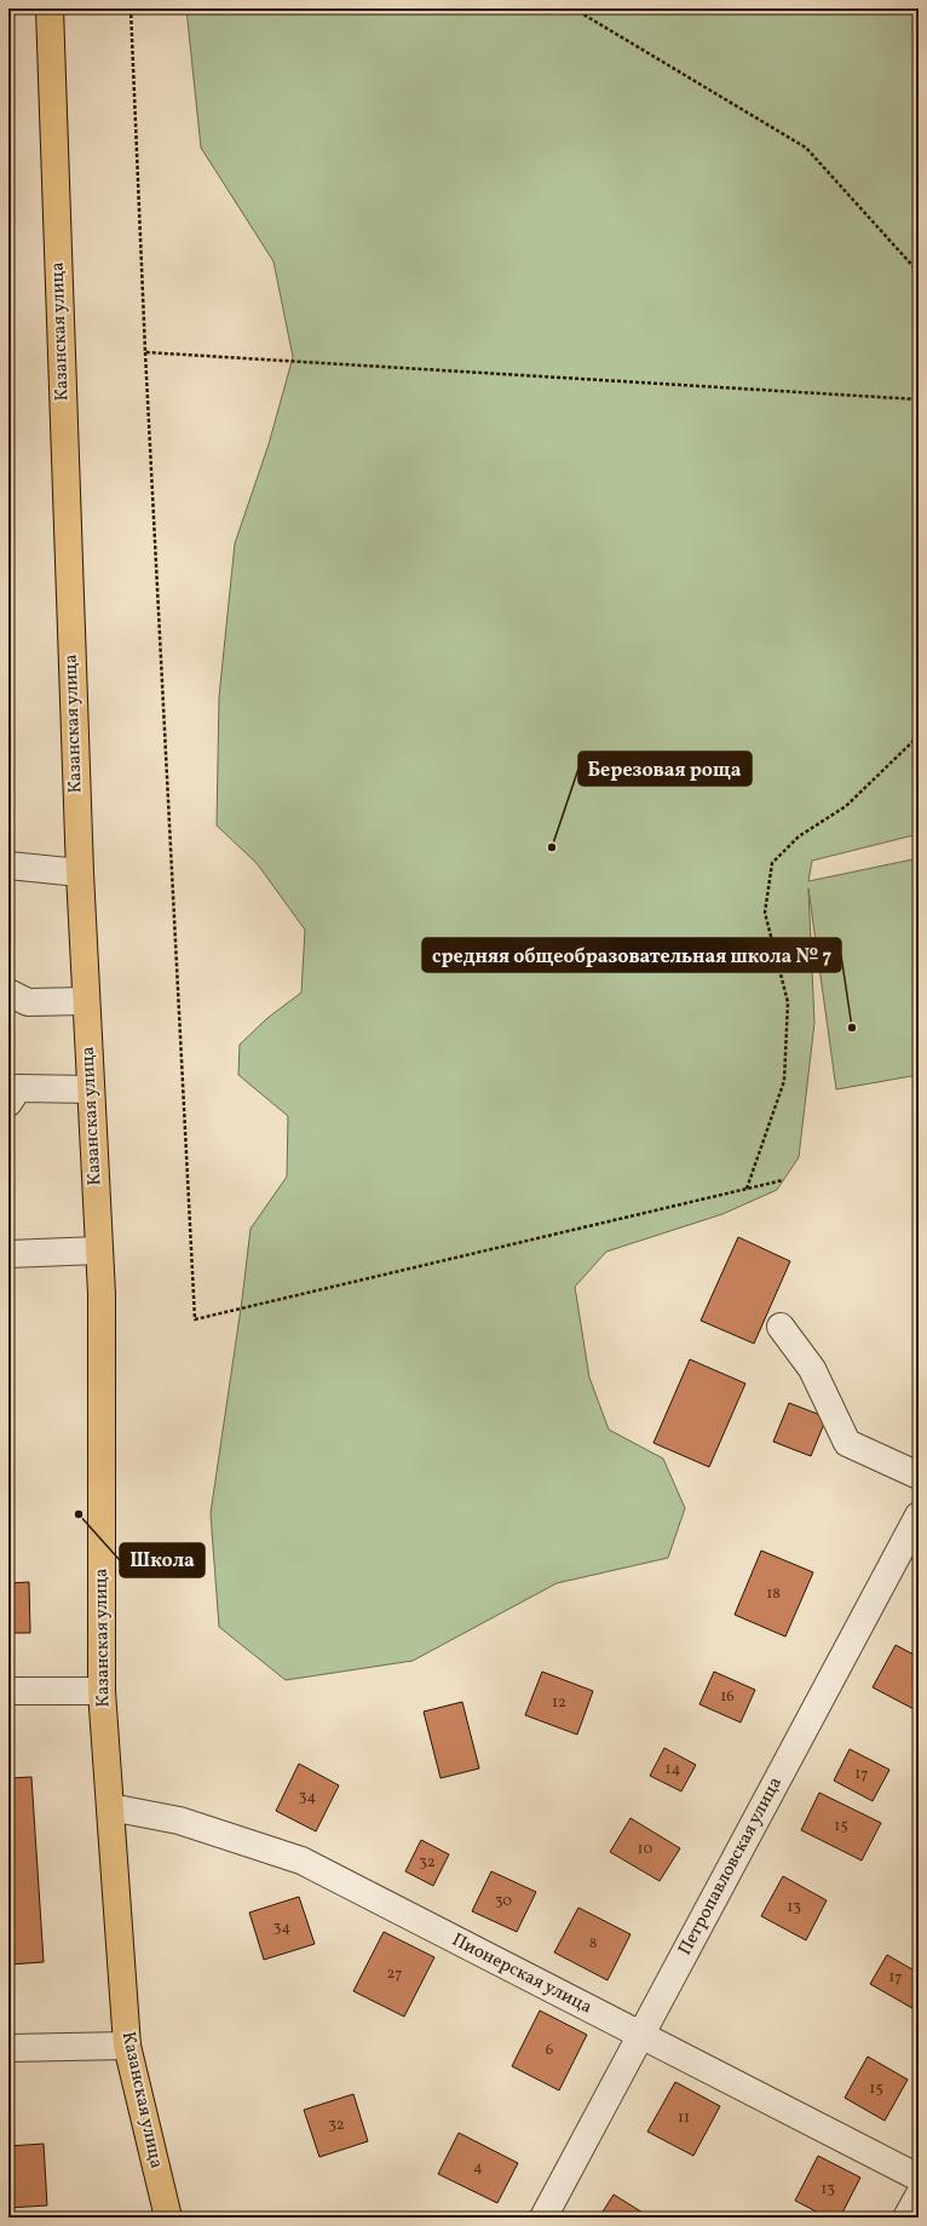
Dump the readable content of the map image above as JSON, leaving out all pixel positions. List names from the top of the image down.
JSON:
{
  "streets": {
    "main road": ["Казанская улица"],
    "street": ["Петропавловская улица", "Пионерская улица"]
  },
  "crossings": [
    ["Казанская улица", "Пионерская улица"],
    ["Петропавловская улица", "Пионерская улица"]
  ],
  "places": ["Березовая роща", "средняя общеобразовательная школа № 7", "Школа"],
  "house_numbers": [
    "18",
    "16",
    "12",
    "14",
    "17",
    "34",
    "15",
    "10",
    "32",
    "30",
    "13",
    "34",
    "8",
    "27",
    "17",
    "6",
    "15",
    "11",
    "32",
    "4",
    "13"
  ]
}
